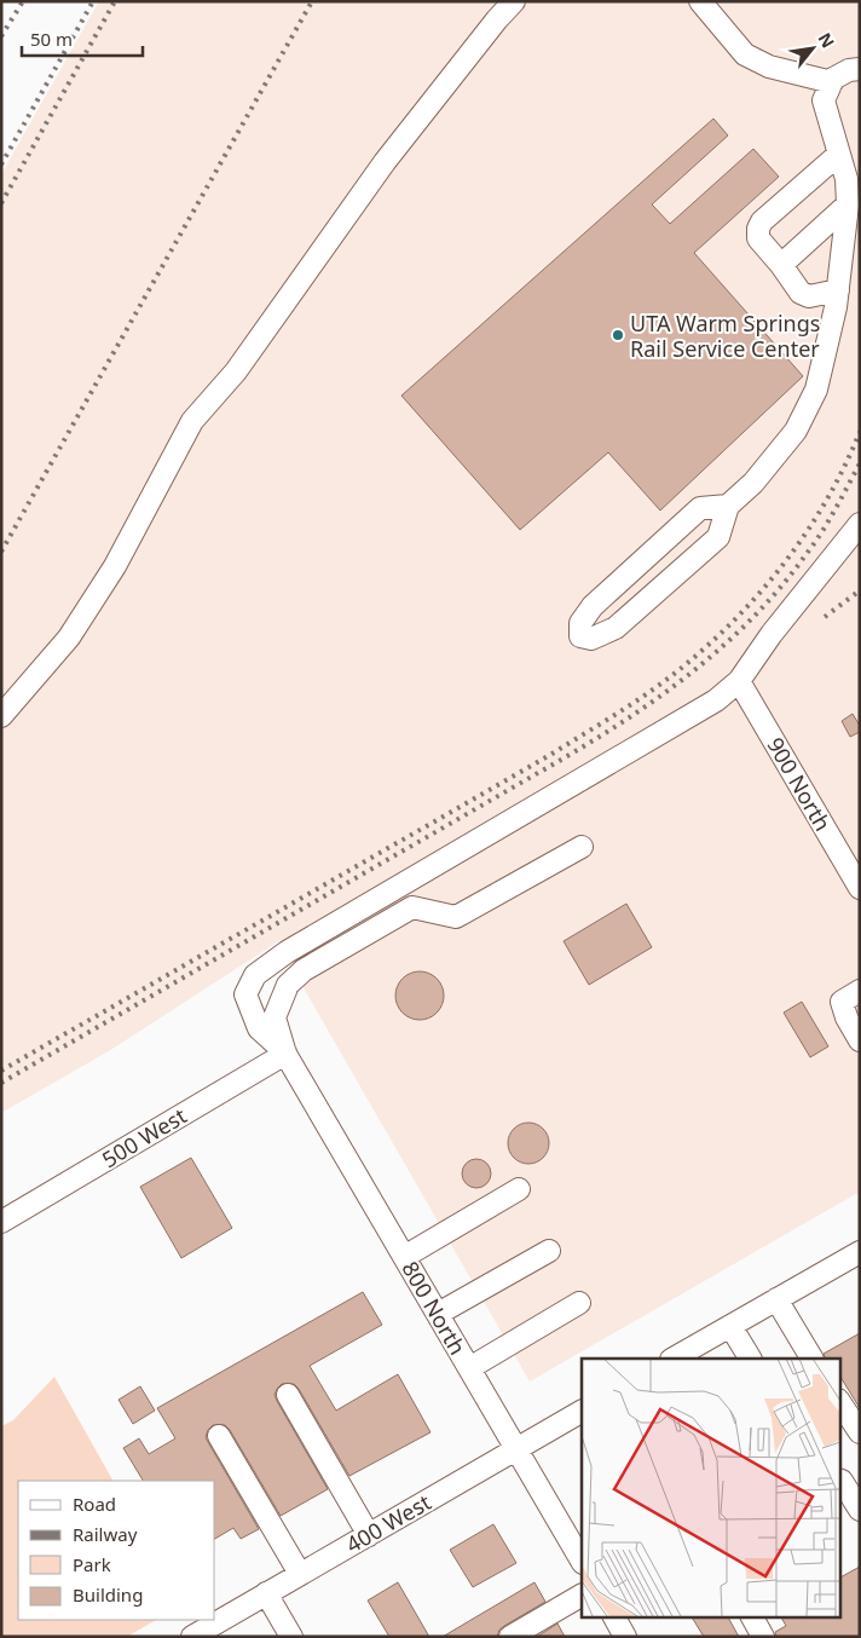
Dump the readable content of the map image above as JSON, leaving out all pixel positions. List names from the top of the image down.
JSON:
{
  "streets": {
    "street": [
      "900 North",
      "500 West",
      "800 North",
      "400 West"
    ]
  },
  "crossings": [
    ["500 West", "800 North"],
    ["800 North", "400 West"]
  ],
  "places": ["UTA Warm Springs Rail Service Center"],
  "legend": [
    "Road",
    "Railway",
    "Park",
    "Building"
  ],
  "scale_bar": "50 m",
  "north": "top right"
}
